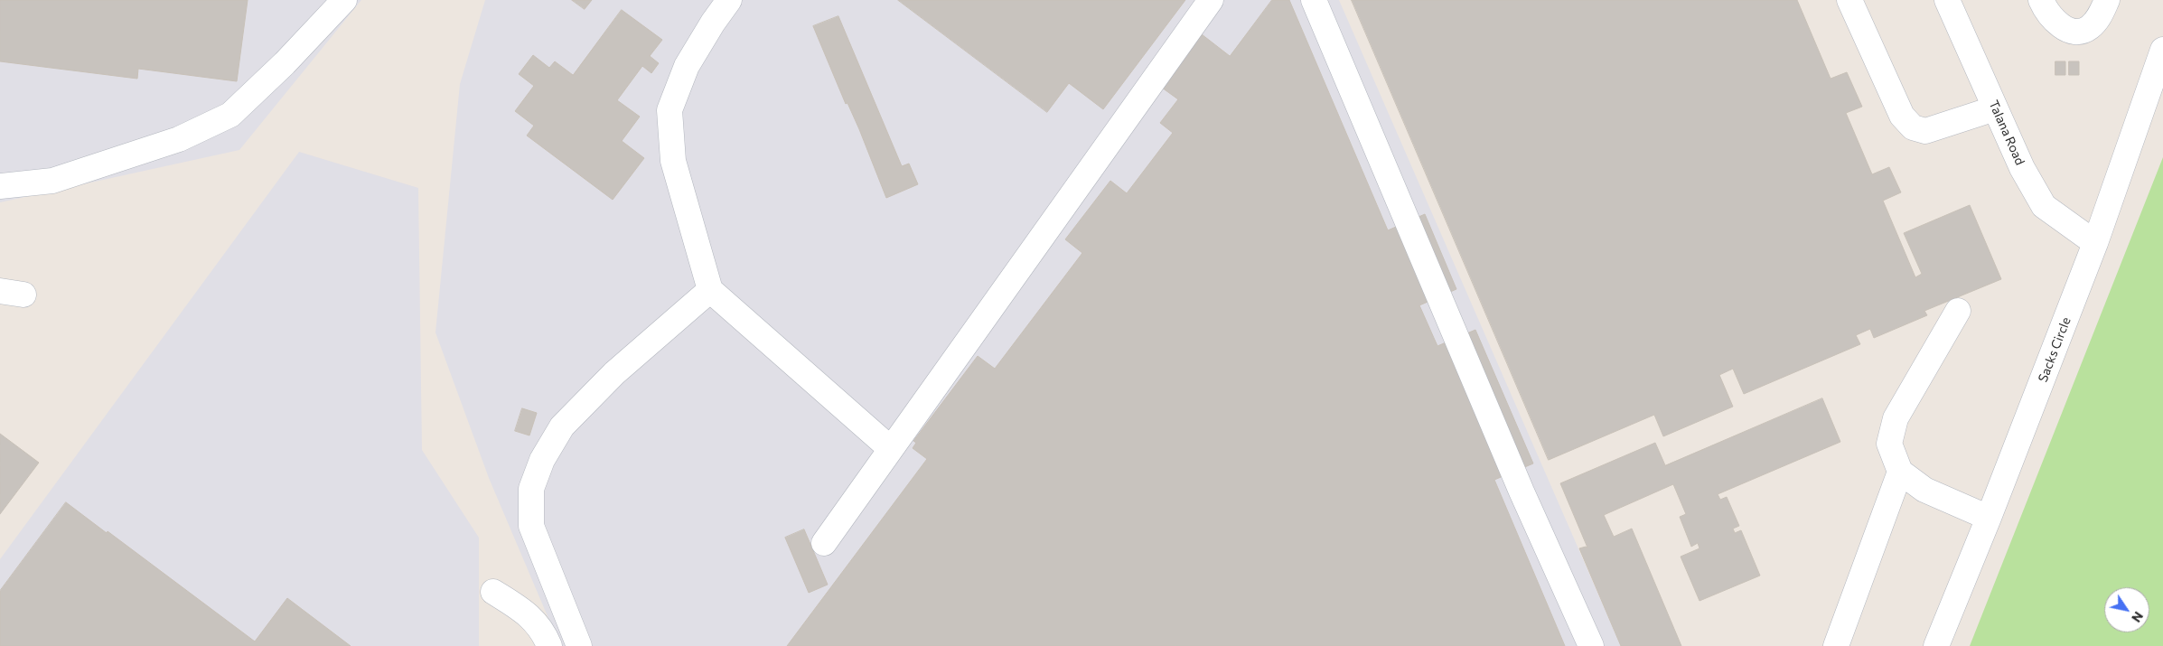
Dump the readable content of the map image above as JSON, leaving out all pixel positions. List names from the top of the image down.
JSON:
{
  "streets": {
    "street": ["Talana Road", "Sacks Circle"]
  },
  "crossings": [
    ["Talana Road", "Sacks Circle"]
  ],
  "north": "bottom right"
}
